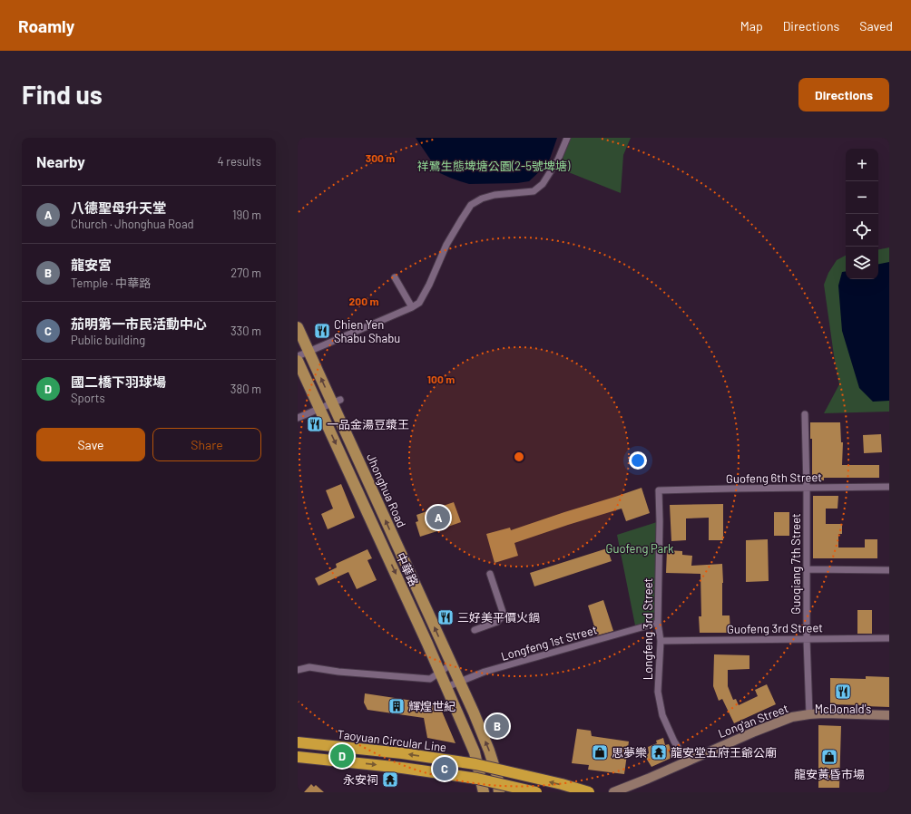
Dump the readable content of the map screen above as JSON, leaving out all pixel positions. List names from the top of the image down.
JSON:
{
  "streets": {
    "highway": ["Taoyuan Circular Line"],
    "main road": ["Jhonghua Road", "中華路"],
    "street": [
      "Guofeng 6th Street",
      "Guoqiang 7th Street",
      "Guofeng 3rd Street",
      "Longfeng 3rd Street",
      "Longfeng 1st Street",
      "Long'an Street"
    ]
  },
  "crossings": [
    ["Guofeng 6th Street", "Guoqiang 7th Street"],
    ["Guofeng 6th Street", "Longfeng 3rd Street"],
    ["Guoqiang 7th Street", "Guofeng 3rd Street"],
    ["Guoqiang 7th Street", "Long'an Street"],
    ["中華路", "Longfeng 1st Street"],
    ["Guofeng 3rd Street", "Longfeng 3rd Street"],
    ["Longfeng 3rd Street", "Longfeng 1st Street"],
    ["Longfeng 3rd Street", "Long'an Street"]
  ],
  "one_way": ["Jhonghua Road", "中華路"],
  "parks": ["祥鷺生態埤塘公園(2-5號埤塘)", "Guofeng Park"],
  "places": {
    "restaurant": [
      "Chien Yen Shabu Shabu",
      "一品金湯豆漿王",
      "三好美平價火鍋",
      "McDonald's"
    ],
    "building": ["輝煌世紀"],
    "shop": ["思夢樂", "龍安黃昏市場"],
    "temple": ["龍安堂五府王爺公廟", "永安祠"]
  },
  "page": {
    "header": "Roamly",
    "nav": ["Map", "Directions", "Saved"],
    "buttons": [
      "Directions",
      ["Save", "Share"]
    ],
    "title": "Find us",
    "heading": ["Nearby", "4 results"],
    "map_buttons": ["+", "−"],
    "list": [
      {
        "mark": "A",
        "name": "八德聖母升天堂",
        "note": "Church · Jhonghua Road",
        "value": "190 m"
      },
      {
        "mark": "B",
        "name": "龍安宮",
        "note": "Temple · 中華路",
        "value": "270 m"
      },
      {
        "mark": "C",
        "name": "茄明第一市民活動中心",
        "note": "Public building",
        "value": "330 m"
      },
      {
        "mark": "D",
        "name": "國二橋下羽球場",
        "note": "Sports",
        "value": "380 m"
      }
    ],
    "pins": [
      "A",
      "B",
      "D",
      "C"
    ]
  },
  "rings": ["300 m", "200 m", "100 m"]
}
